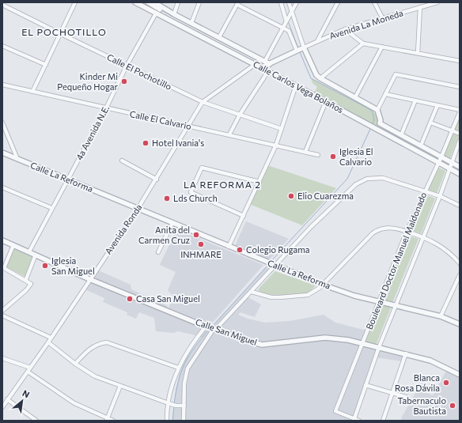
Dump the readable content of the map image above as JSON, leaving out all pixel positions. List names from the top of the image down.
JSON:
{
  "streets": {
    "street": [
      "Avenida La Moneda",
      "Calle El Pochotillo",
      "Calle Carlos Vega Bolaños",
      "Calle El Calvario",
      "4a Avenida N.E.",
      "Calle La Reforma",
      "Avenida Ronda",
      "Boulevard Doctor Manuel Maldonado",
      "Calle San Miguel"
    ]
  },
  "crossings": [
    ["Avenida La Moneda", "Calle Carlos Vega Bolaños"],
    ["Calle El Pochotillo", "4a Avenida N.E."],
    ["Calle El Pochotillo", "Avenida Ronda"],
    ["Calle Carlos Vega Bolaños", "4a Avenida N.E."],
    ["Calle Carlos Vega Bolaños", "Avenida Ronda"],
    ["Calle Carlos Vega Bolaños", "Boulevard Doctor Manuel Maldonado"],
    ["Calle El Calvario", "4a Avenida N.E."],
    ["Calle El Calvario", "Avenida Ronda"],
    ["4a Avenida N.E.", "Calle La Reforma"],
    ["4a Avenida N.E.", "Calle San Miguel"],
    ["Calle La Reforma", "Avenida Ronda"],
    ["Calle La Reforma", "Boulevard Doctor Manuel Maldonado"],
    ["Avenida Ronda", "Calle San Miguel"],
    ["Boulevard Doctor Manuel Maldonado", "Calle San Miguel"]
  ],
  "districts": ["EL POCHOTILLO", "LA REFORMA 2"],
  "places": [
    "Kinder Mi Pequeño Hogar",
    "Hotel Ivania's",
    "Iglesia El Calvario",
    "Elio Cuarezma",
    "Lds Church",
    "Anita del Carmen Cruz",
    "INHMARE",
    "Colegio Rugama",
    "Iglesia San Miguel",
    "Casa San Miguel",
    "Blanca Rosa Dávila",
    "Tabernaculo Bautista"
  ],
  "north": "top right"
}
